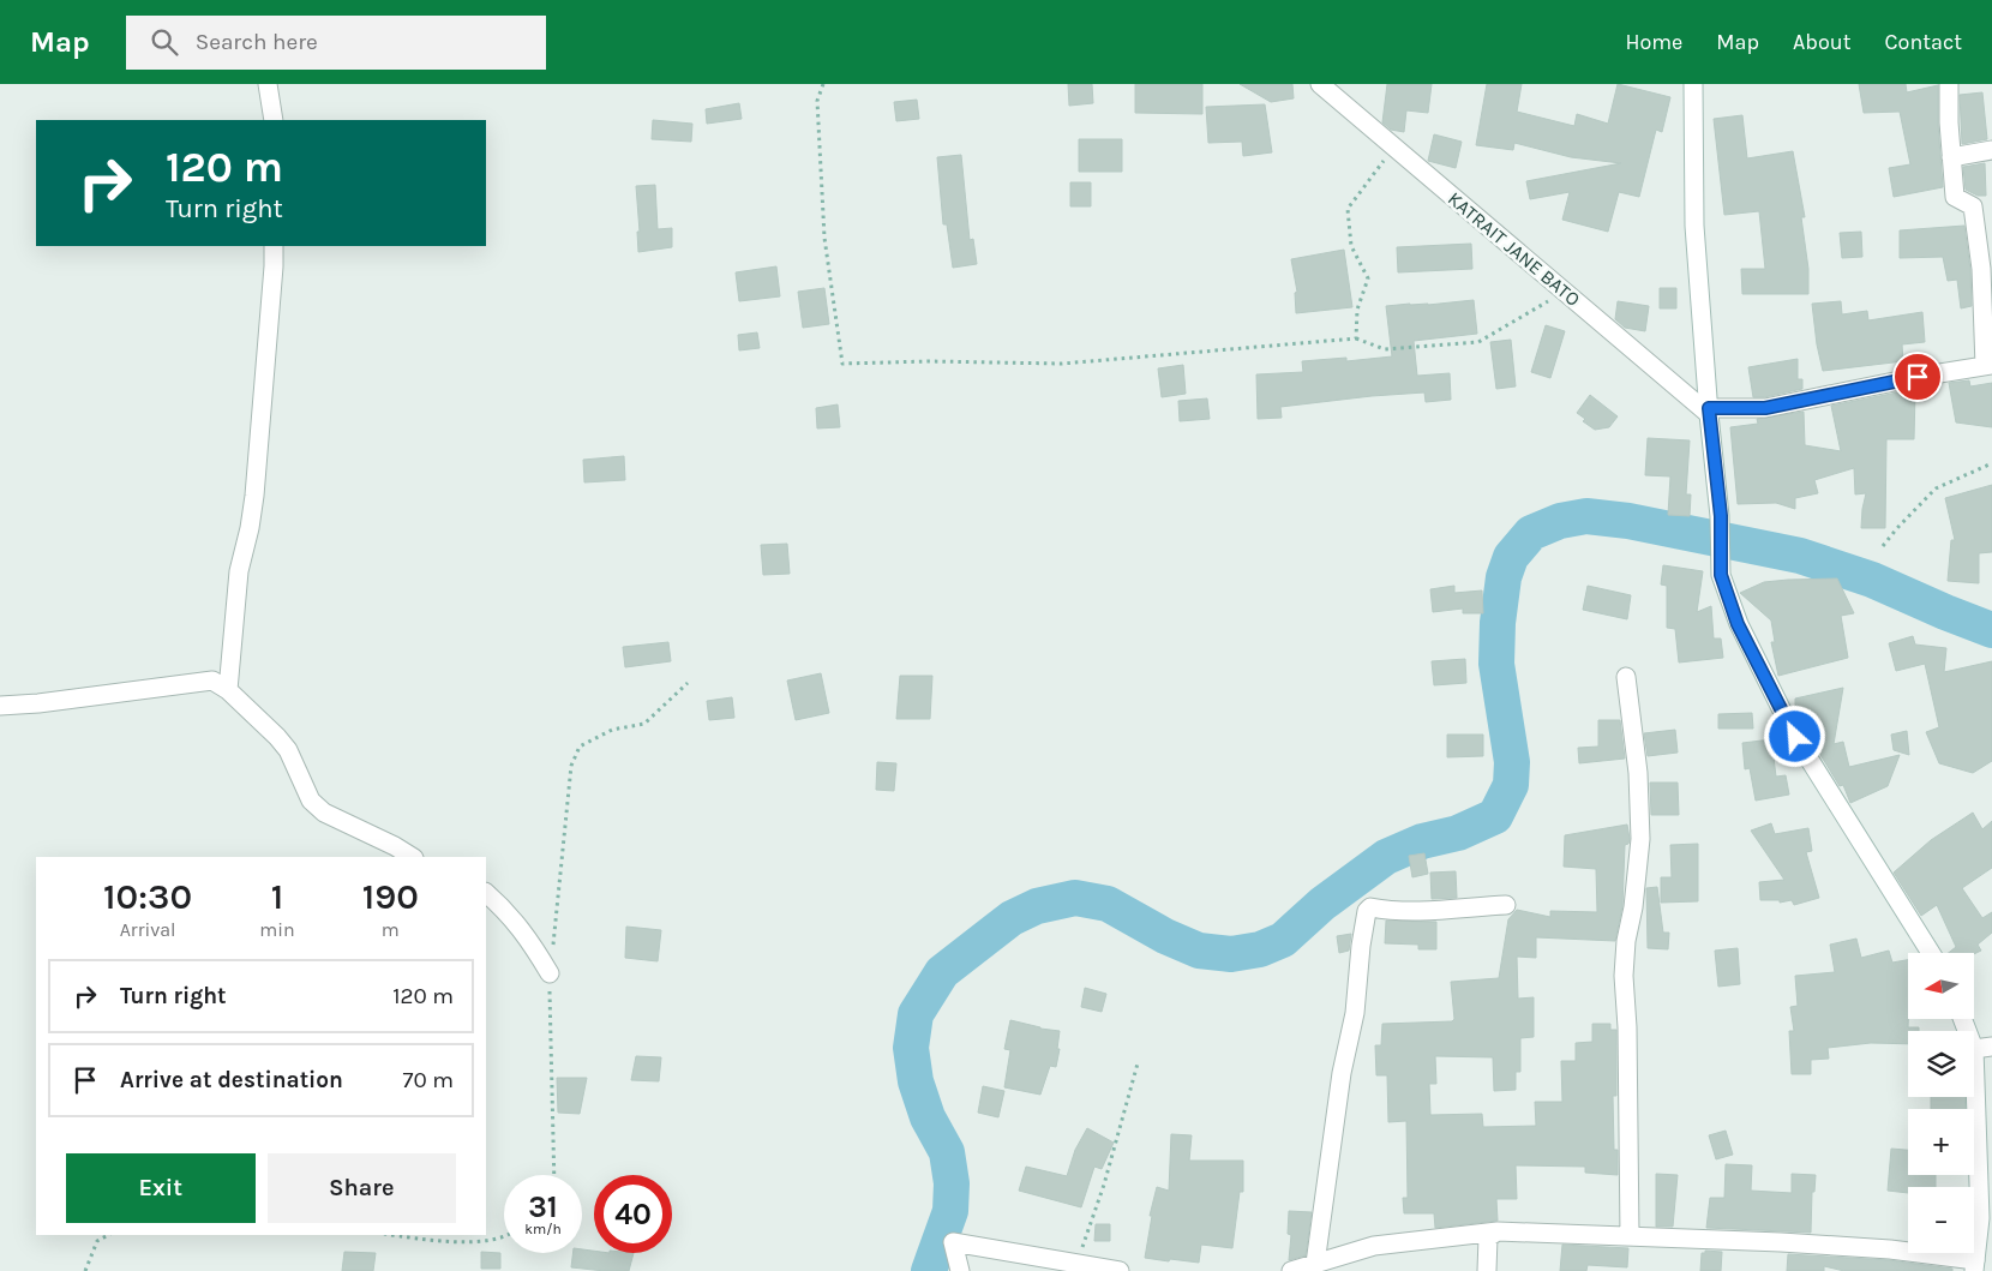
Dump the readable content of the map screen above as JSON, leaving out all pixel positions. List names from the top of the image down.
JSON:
{
  "streets": {
    "street": ["KATRAIT JANE BATO"]
  },
  "north": "left",
  "page": {
    "header": "Map",
    "search": "Search here",
    "nav": [
      "Home",
      "Map",
      "About",
      "Contact"
    ],
    "turn": ["120 m", "Turn right"],
    "eta": [
      "10:30",
      "Arrival",
      "1",
      "min",
      "190",
      "m"
    ],
    "map_buttons": ["+", "−"],
    "list": [
      {
        "name": "Turn right",
        "value": "120 m"
      },
      {
        "name": "Arrive at destination",
        "value": "70 m"
      }
    ],
    "buttons": ["Exit", "Share"],
    "speed": "31 km/h",
    "limit": "40"
  }
}
